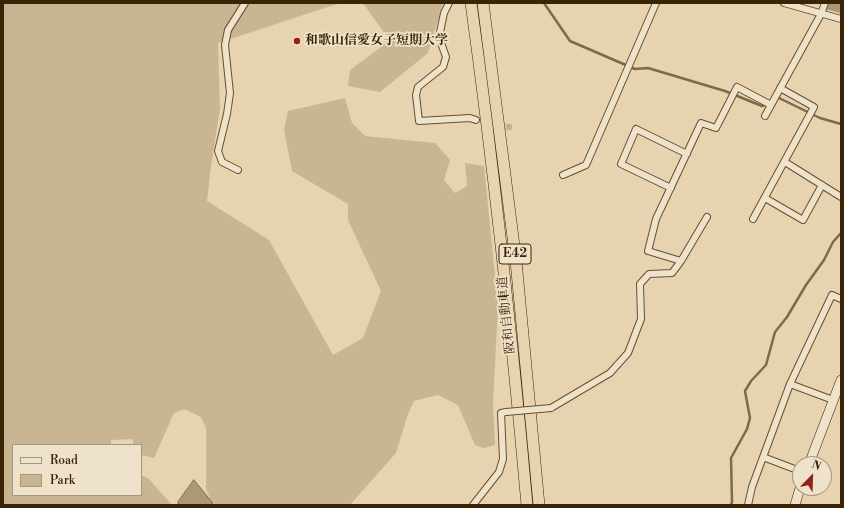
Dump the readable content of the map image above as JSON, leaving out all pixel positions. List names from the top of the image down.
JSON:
{
  "streets": {
    "highway": ["E42", "阪和自動車道"]
  },
  "places": ["和歌山信愛女子短期大学"],
  "legend": ["Road", "Park"],
  "north": "top right"
}
